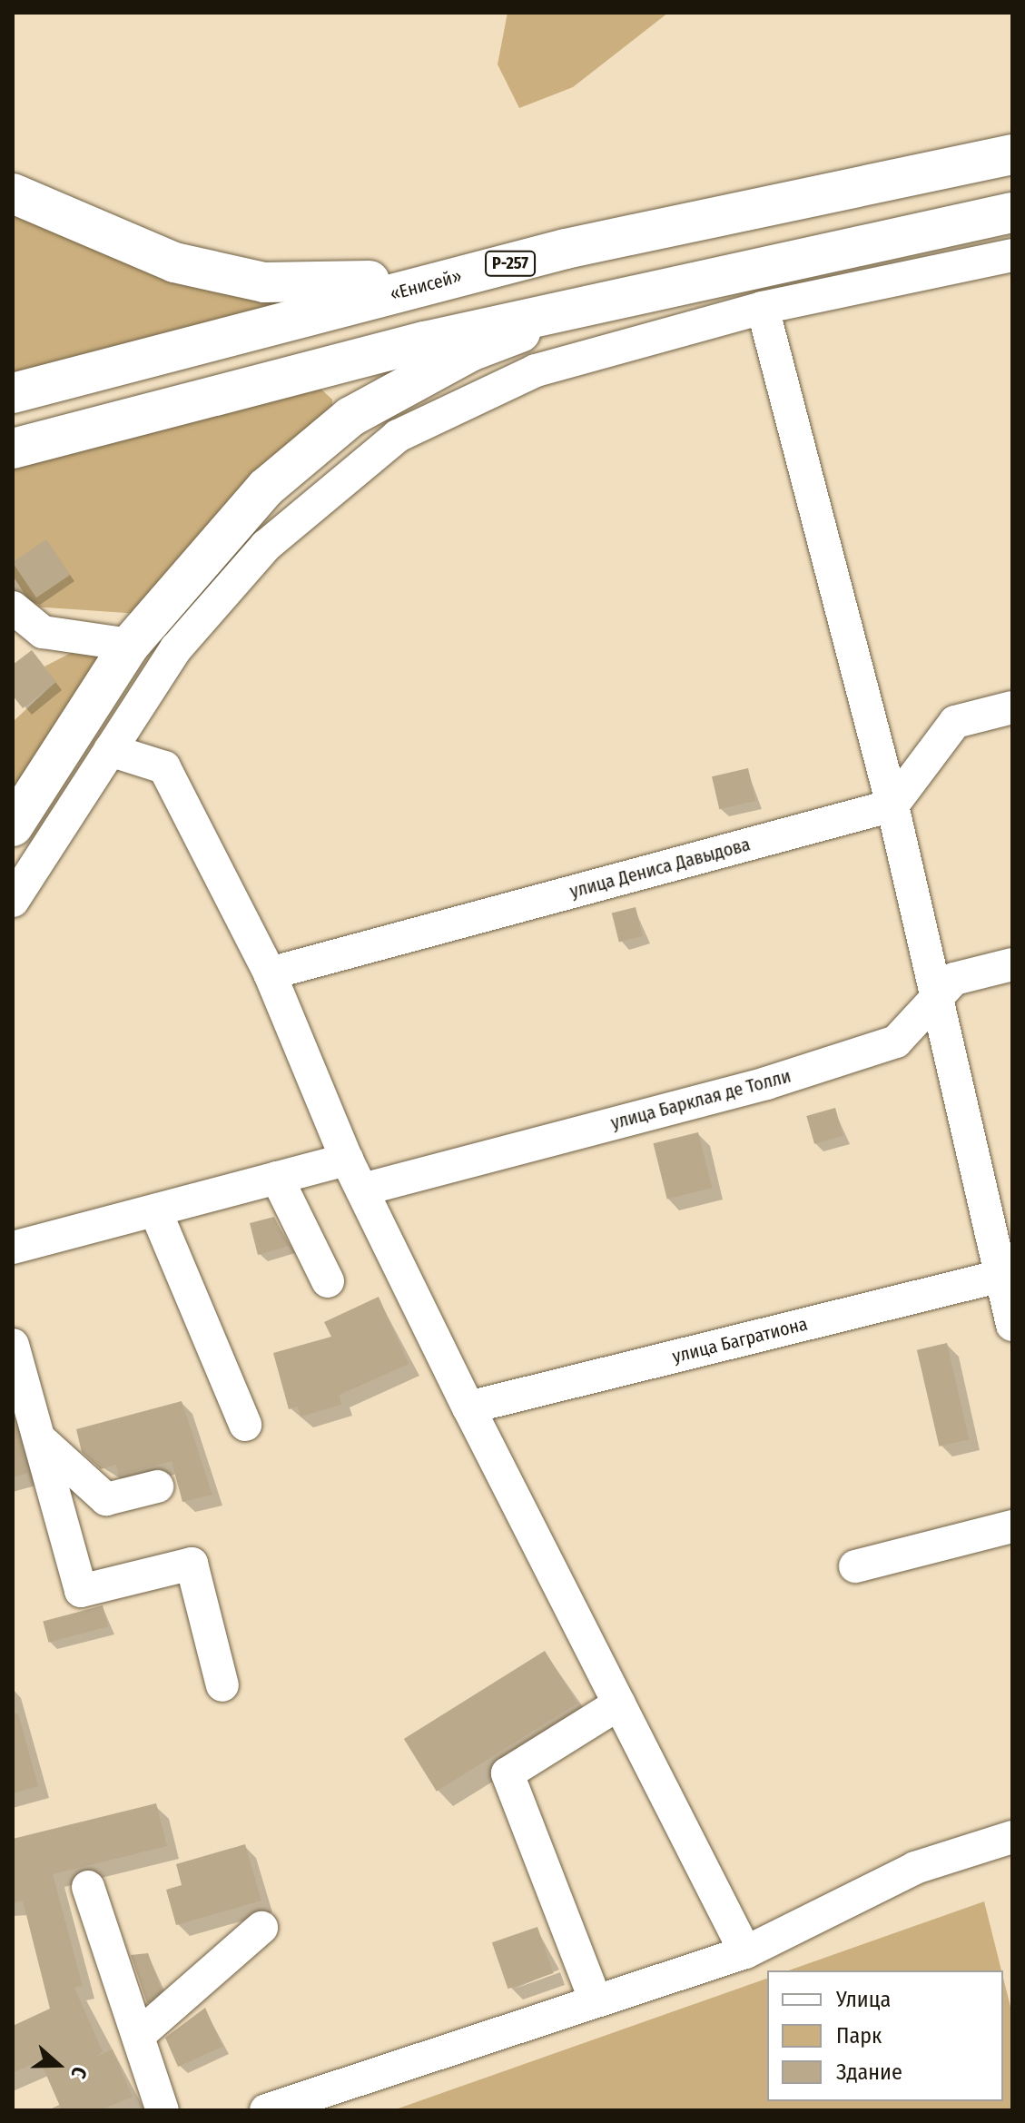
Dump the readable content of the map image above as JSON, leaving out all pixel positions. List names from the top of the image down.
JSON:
{
  "streets": {
    "main road": ["Р-257", "«Енисей»"],
    "street": ["улица Дениса Давыдова", "улица Барклая де Толли", "улица Багратиона"]
  },
  "legend": ["Улица", "Парк", "Здание"],
  "north": "right"
}
